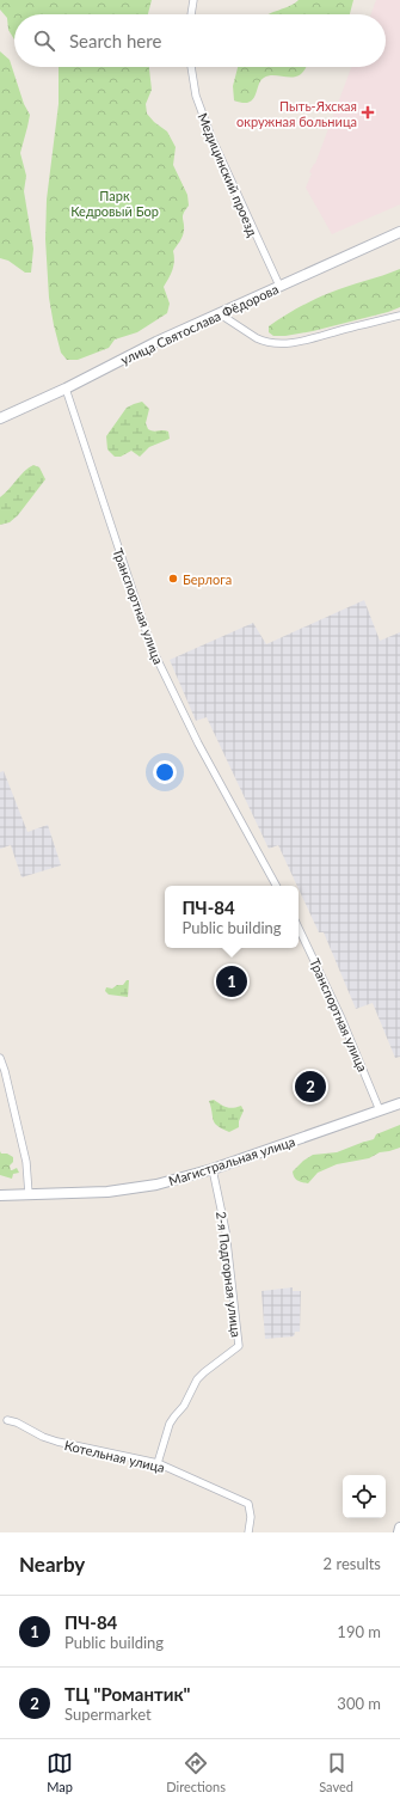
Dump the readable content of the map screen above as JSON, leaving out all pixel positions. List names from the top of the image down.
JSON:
{
  "streets": {
    "street": [
      "Медицинский проезд",
      "улица Святослава Фёдорова",
      "Транспортная улица",
      "Магистральная улица",
      "2-я Подгорная улица",
      "Котельная улица"
    ]
  },
  "crossings": [
    ["Медицинский проезд", "улица Святослава Фёдорова"],
    ["улица Святослава Фёдорова", "Транспортная улица"],
    ["Транспортная улица", "Магистральная улица"],
    ["Магистральная улица", "2-я Подгорная улица"],
    ["2-я Подгорная улица", "Котельная улица"]
  ],
  "parks": ["Парк Кедровый Бор"],
  "places": {
    "health": ["Пыть-Яхская окружная больница"],
    "other": ["Берлога"]
  },
  "page": {
    "search": "Search here",
    "popup": ["ПЧ-84", "Public building"],
    "pins": ["1", "2"],
    "heading": ["Nearby", "2 results"],
    "list": [
      {
        "mark": "1",
        "name": "ПЧ-84",
        "note": "Public building",
        "value": "190 m"
      },
      {
        "mark": "2",
        "name": "ТЦ \"Романтик\"",
        "note": "Supermarket",
        "value": "300 m"
      }
    ],
    "nav": ["Map", "Directions", "Saved"]
  }
}
